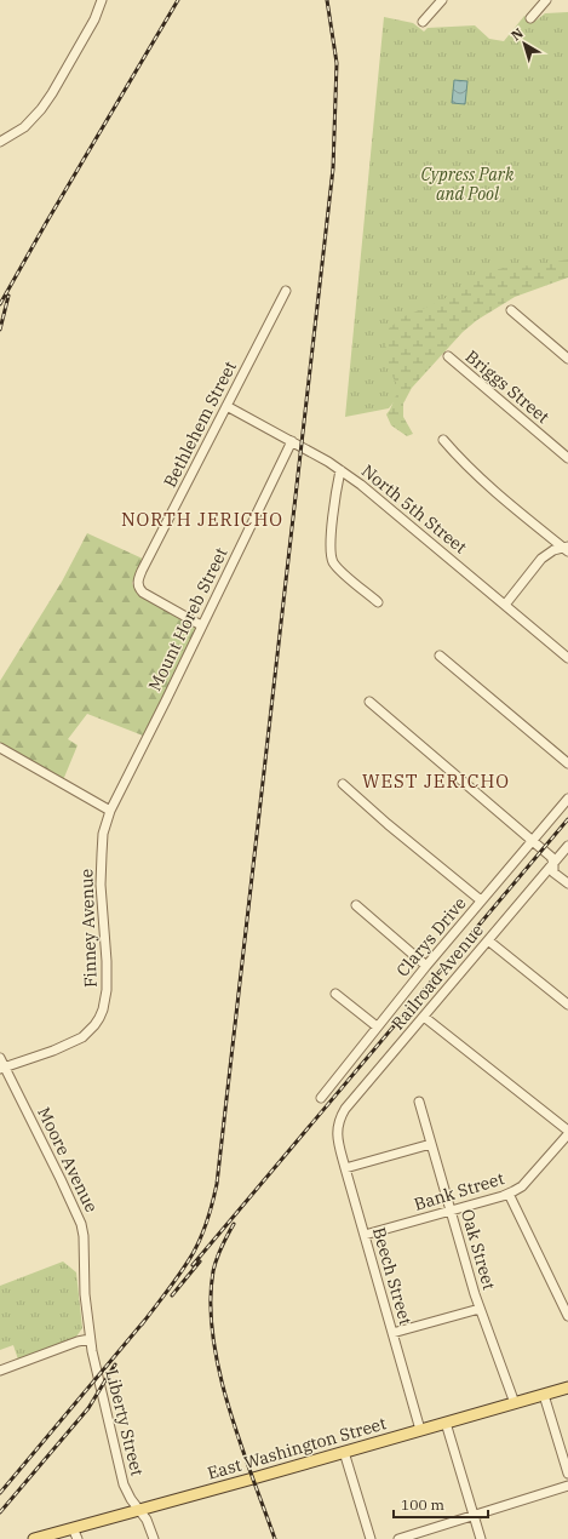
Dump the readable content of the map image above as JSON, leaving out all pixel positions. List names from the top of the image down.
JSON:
{
  "streets": {
    "main road": ["East Washington Street"],
    "street": [
      "Briggs Street",
      "Bethlehem Street",
      "North 5th Street",
      "Mount Horeb Street",
      "Finney Avenue",
      "Clarys Drive",
      "Railroad Avenue",
      "Moore Avenue",
      "Bank Street",
      "Oak Street",
      "Beech Street",
      "Liberty Street"
    ]
  },
  "crossings": [
    ["Bethlehem Street", "North 5th Street"],
    ["Bethlehem Street", "Mount Horeb Street"],
    ["North 5th Street", "Mount Horeb Street"],
    ["Mount Horeb Street", "Finney Avenue"],
    ["Finney Avenue", "Moore Avenue"],
    ["Railroad Avenue", "Beech Street"],
    ["Moore Avenue", "Liberty Street"],
    ["Bank Street", "Oak Street"],
    ["Bank Street", "Beech Street"],
    ["Oak Street", "East Washington Street"],
    ["Beech Street", "East Washington Street"],
    ["Liberty Street", "East Washington Street"]
  ],
  "districts": ["NORTH JERICHO", "WEST JERICHO"],
  "parks": ["Cypress Park and Pool"],
  "scale_bar": "100 m",
  "north": "top left"
}
